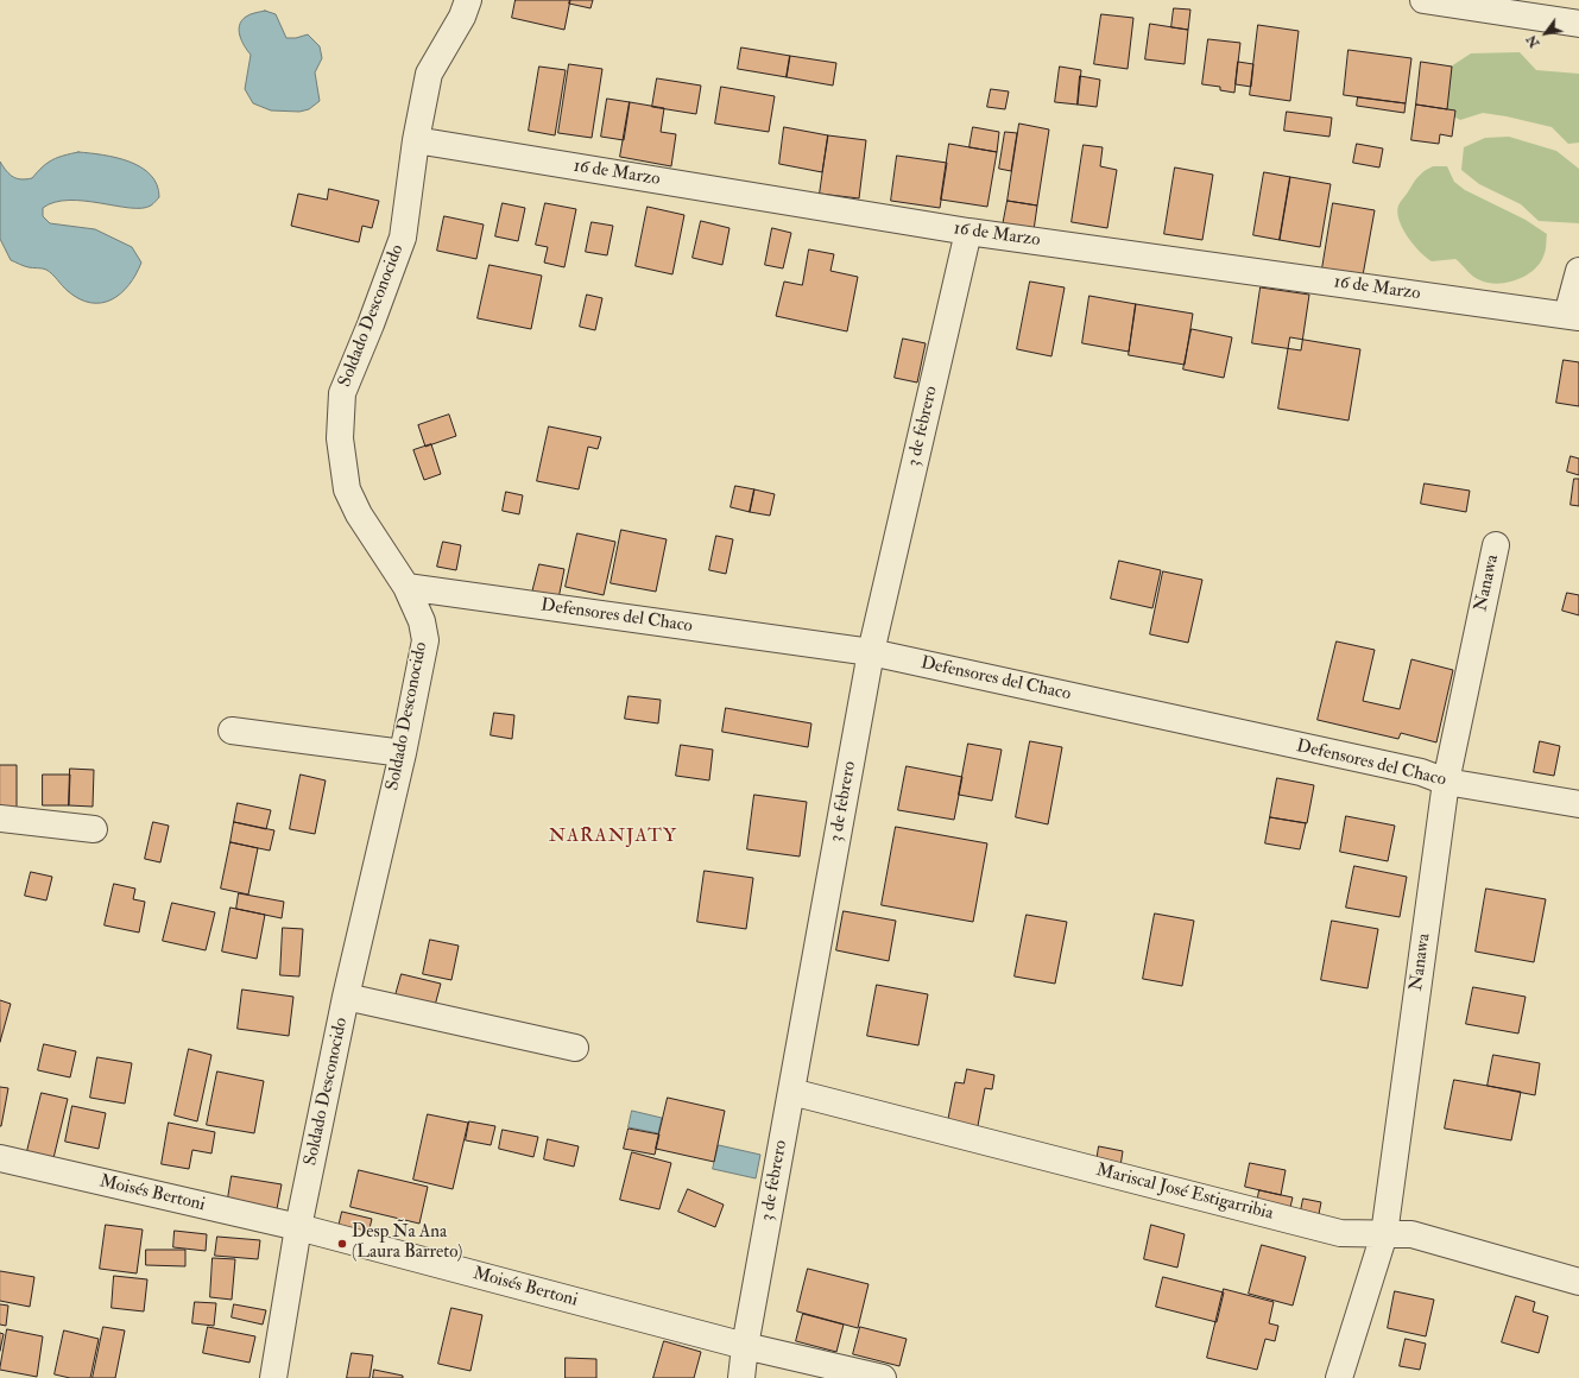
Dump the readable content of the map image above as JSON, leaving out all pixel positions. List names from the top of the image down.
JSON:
{
  "streets": {
    "street": [
      "16 de Marzo",
      "Soldado Desconocido",
      "3 de febrero",
      "Nanawa",
      "Defensores del Chaco",
      "Mariscal José Estigarribia",
      "Moisés Bertoni"
    ]
  },
  "crossings": [
    ["16 de Marzo", "Soldado Desconocido"],
    ["16 de Marzo", "3 de febrero"],
    ["Soldado Desconocido", "Defensores del Chaco"],
    ["Soldado Desconocido", "Moisés Bertoni"],
    ["3 de febrero", "Defensores del Chaco"],
    ["3 de febrero", "Mariscal José Estigarribia"],
    ["3 de febrero", "Moisés Bertoni"],
    ["Nanawa", "Defensores del Chaco"],
    ["Nanawa", "Mariscal José Estigarribia"]
  ],
  "districts": ["NARANJATY"],
  "places": ["Desp Ña Ana (Laura Barreto)"],
  "north": "bottom left"
}
